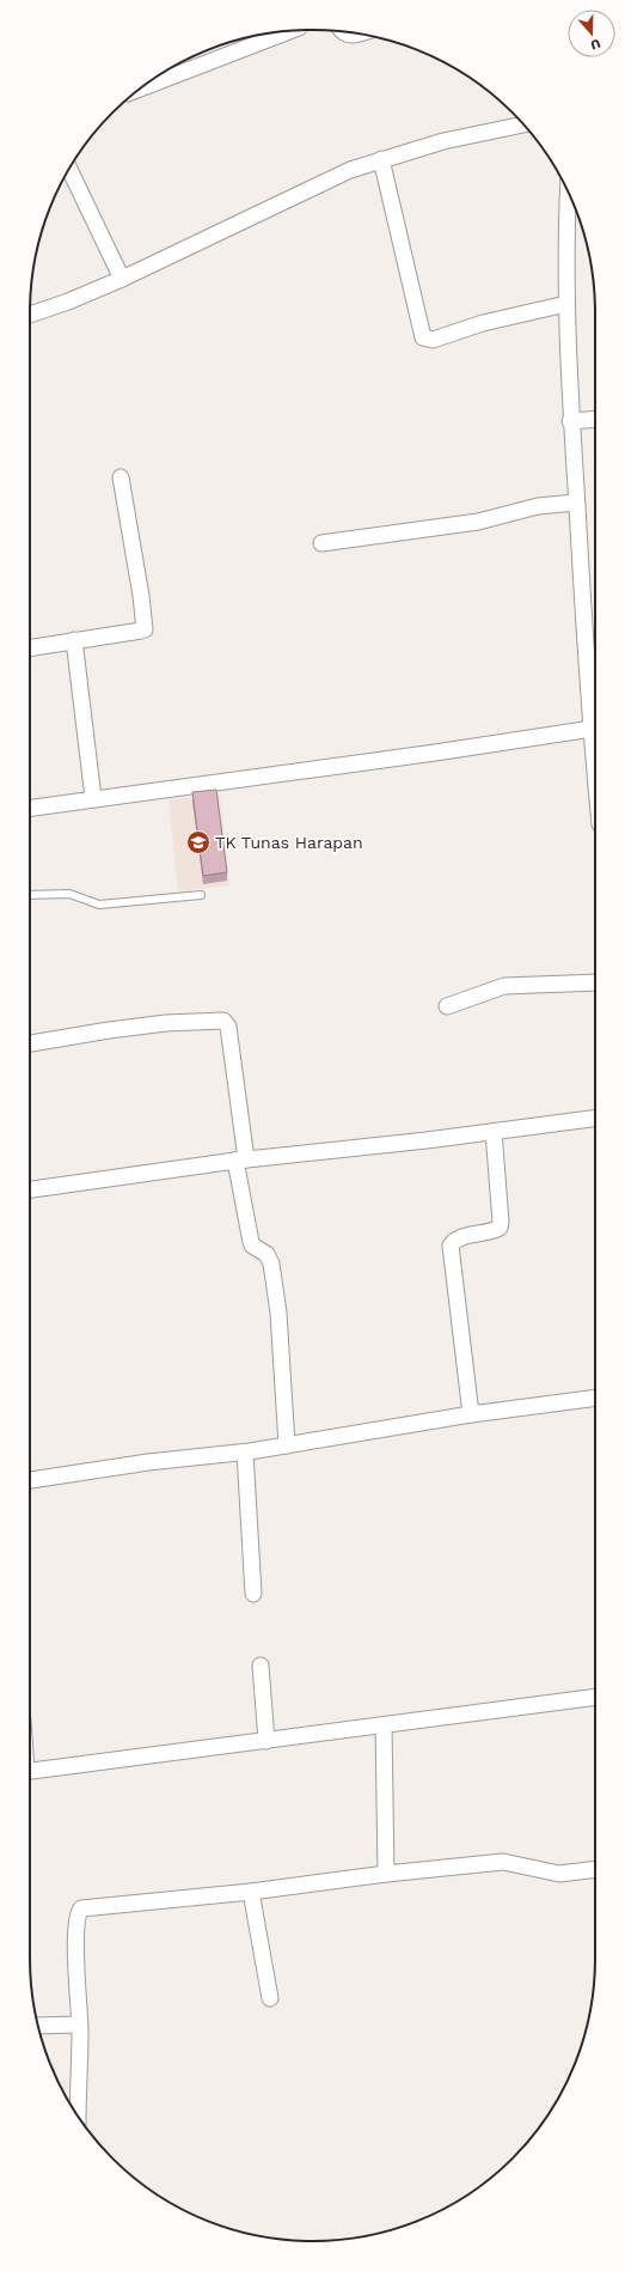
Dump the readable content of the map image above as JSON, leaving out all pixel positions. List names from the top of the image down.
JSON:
{
  "places": {
    "school or university": ["TK Tunas Harapan"]
  },
  "north": "bottom"
}
